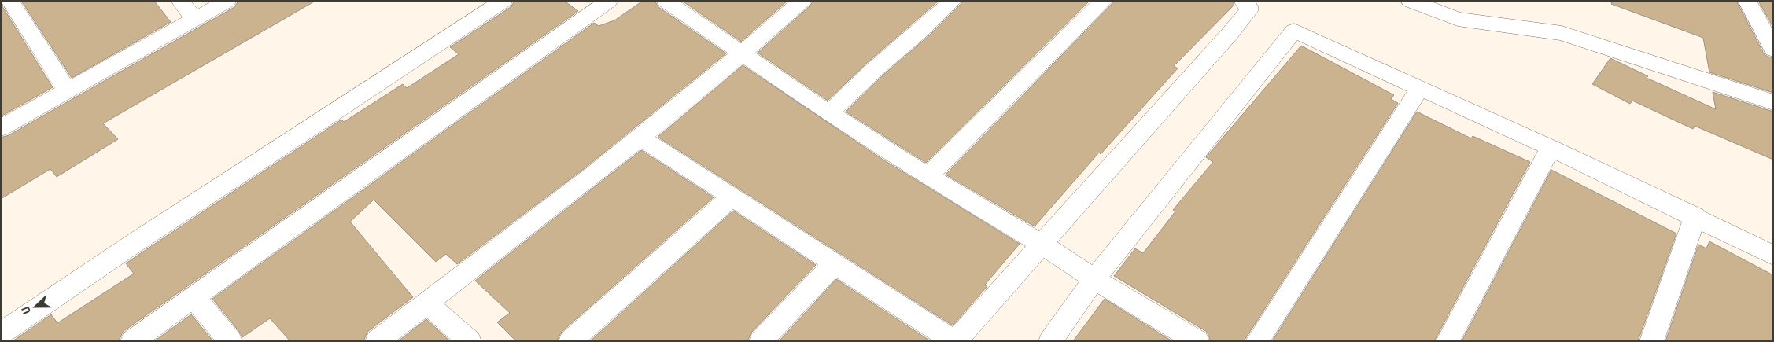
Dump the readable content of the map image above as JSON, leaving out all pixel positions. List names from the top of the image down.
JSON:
{
  "north": "left"
}
